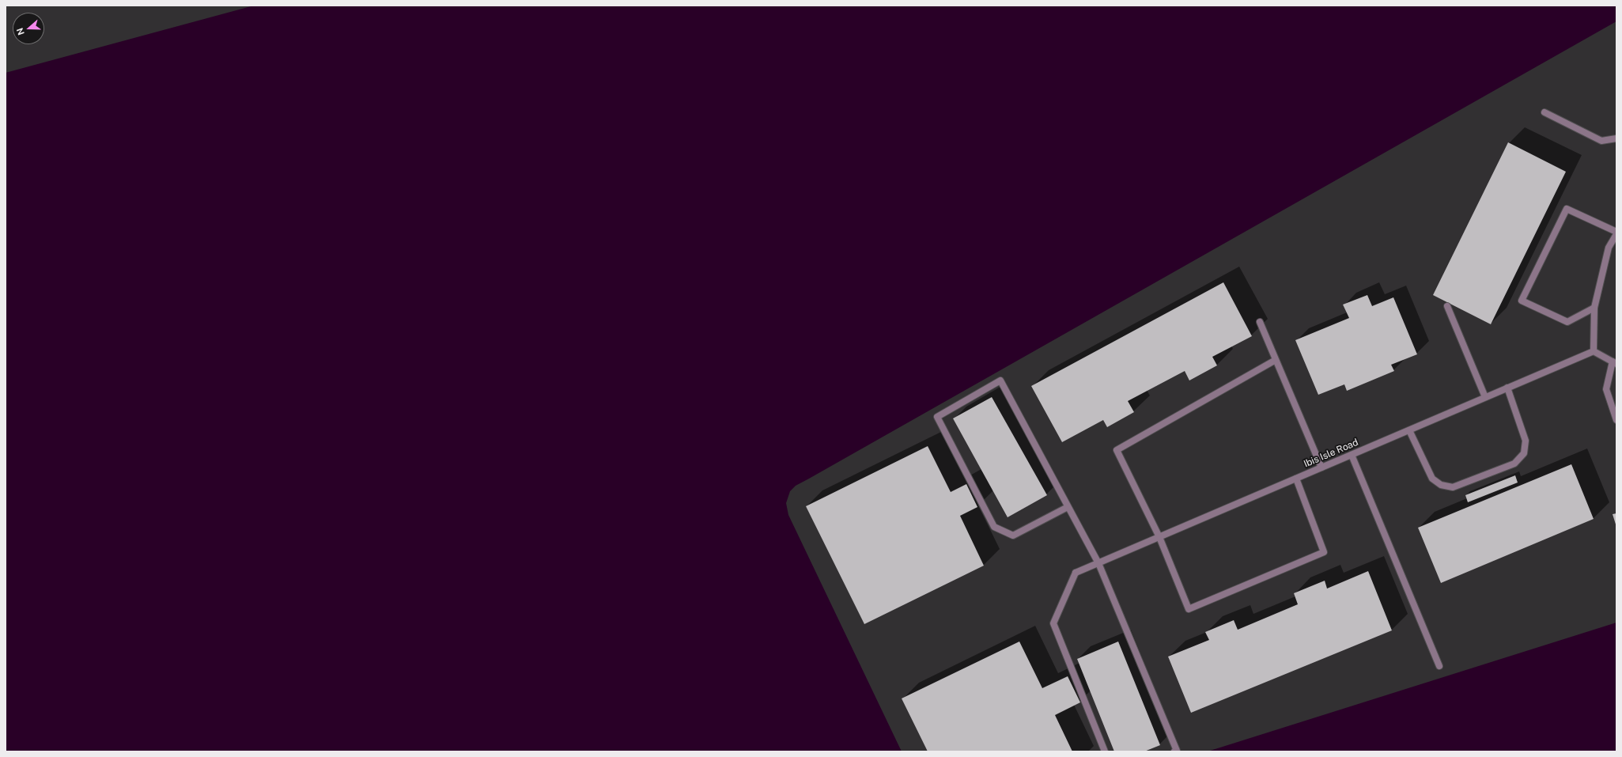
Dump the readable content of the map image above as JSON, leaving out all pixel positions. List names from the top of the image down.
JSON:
{
  "streets": {
    "street": ["Ibis Isle Road"]
  },
  "north": "left"
}
